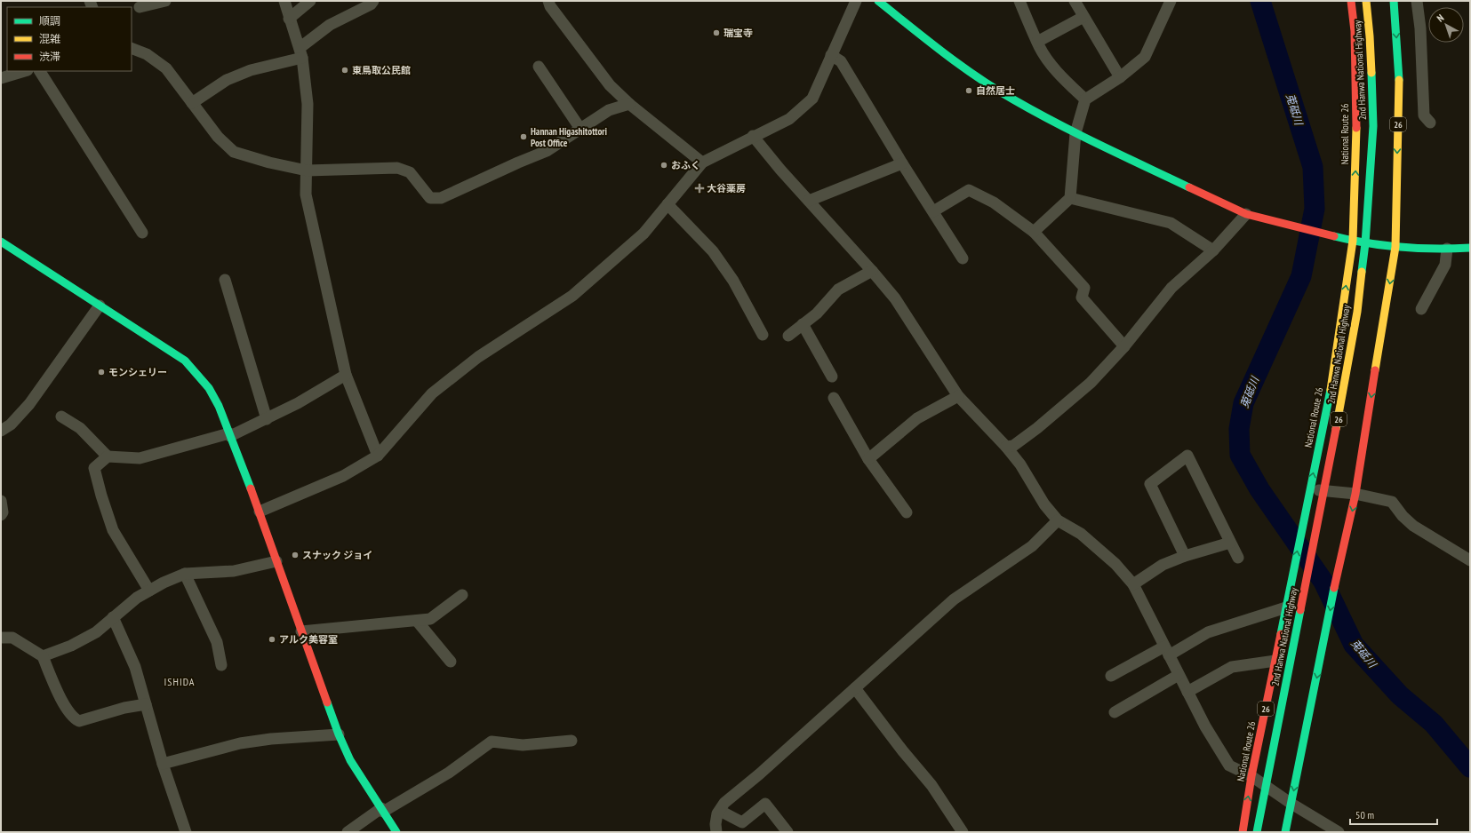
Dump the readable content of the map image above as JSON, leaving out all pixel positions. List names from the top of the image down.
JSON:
{
  "streets": {
    "main road": ["2nd Hanwa National Highway", "26", "National Route 26"]
  },
  "districts": ["ISHIDA"],
  "water": ["莵砥川"],
  "places": {
    "other": [
      "瑞宝寺",
      "東鳥取公民館",
      "自然居士",
      "Hannan Higashitottori Post Office",
      "おふく",
      "モンシェリー",
      "スナック ジョイ",
      "アルク美容室"
    ],
    "health": ["大谷薬房"]
  },
  "legend": ["順調", "混雑", "渋滞"],
  "scale_bar": "50 m",
  "north": "top left"
}
